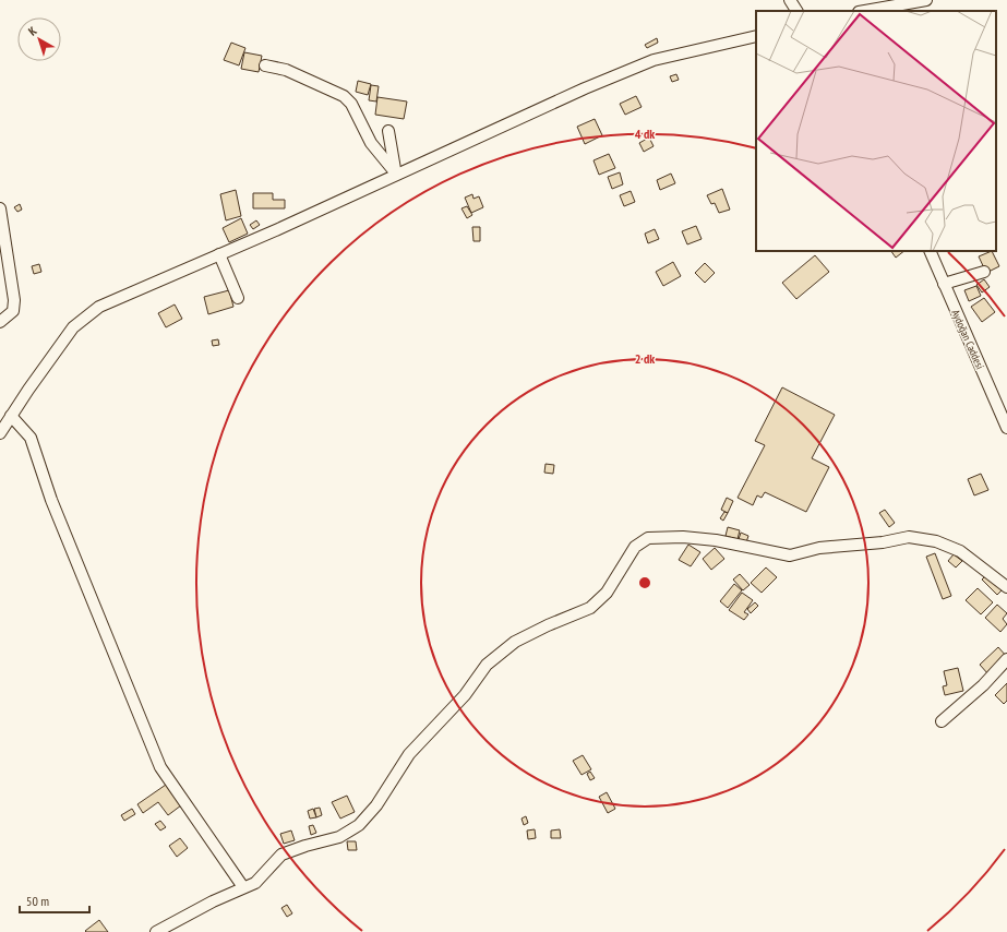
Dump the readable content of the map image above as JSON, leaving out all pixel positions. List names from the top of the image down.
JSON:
{
  "streets": {
    "street": ["Aydoğan Caddesi"]
  },
  "scale_bar": "50 m",
  "north": "top left",
  "rings": ["4 dk", "2 dk"]
}
